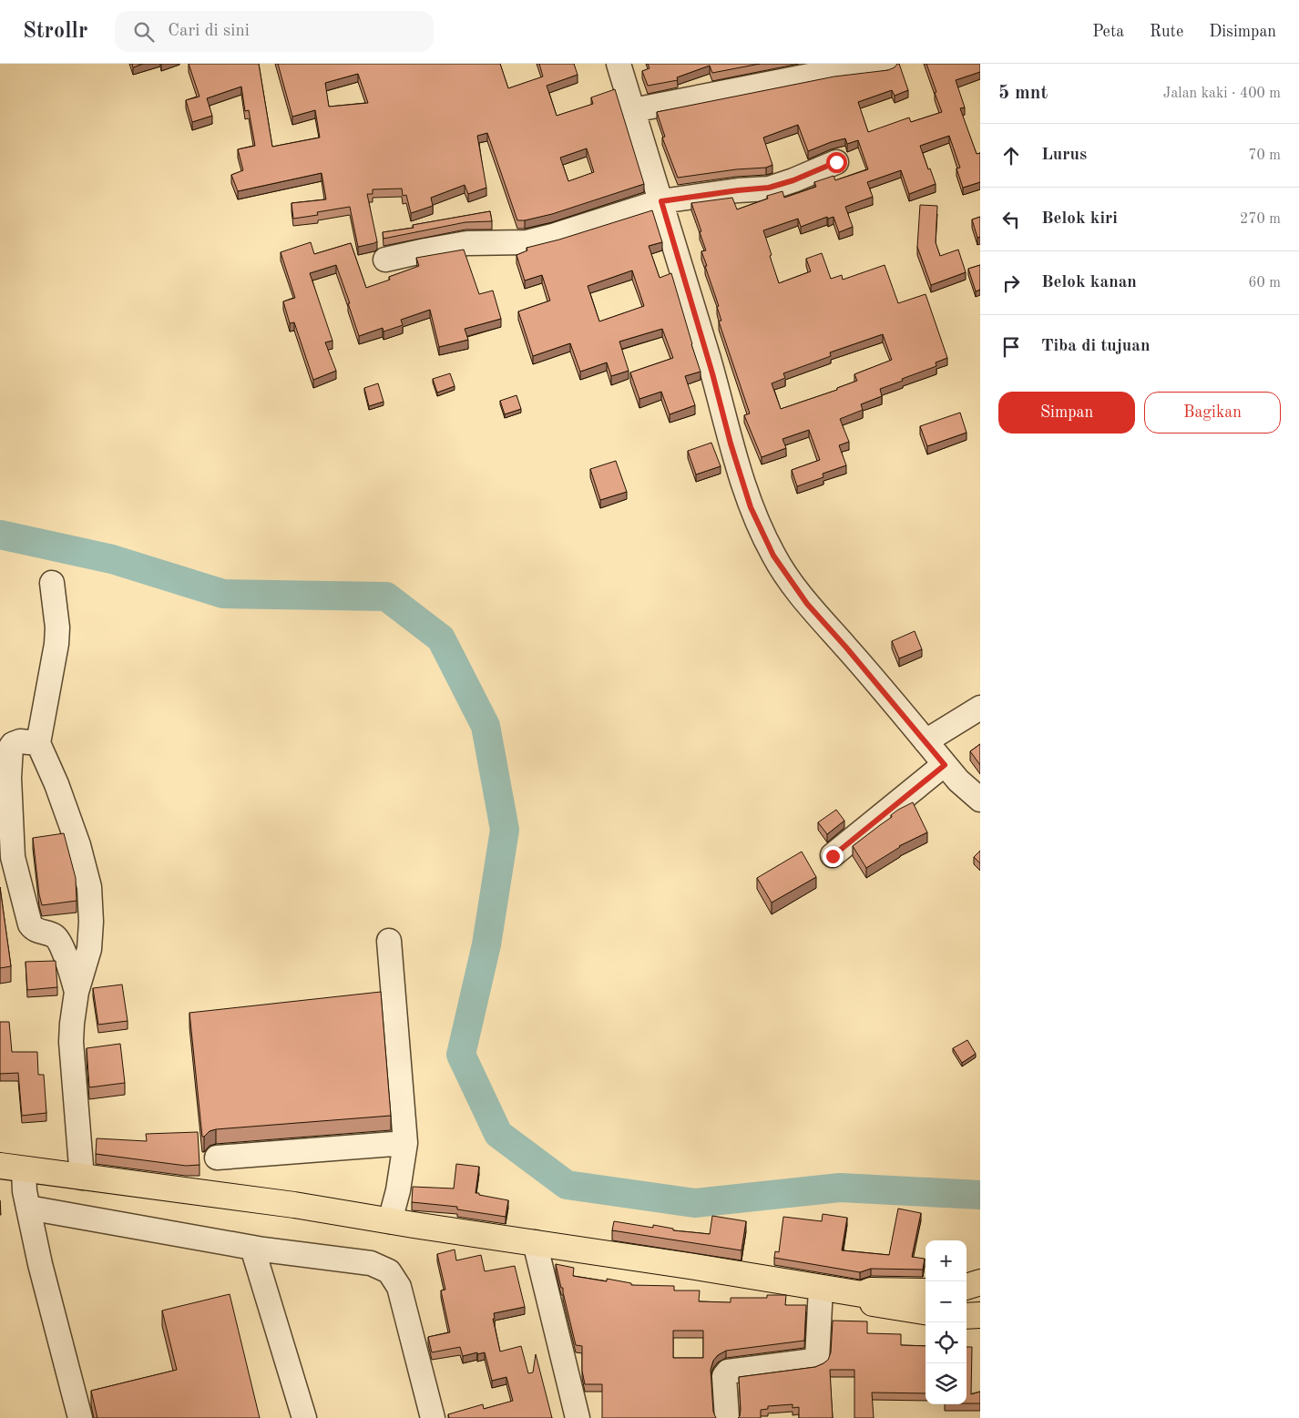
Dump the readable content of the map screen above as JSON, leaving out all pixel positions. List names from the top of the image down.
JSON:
{
  "page": {
    "header": "Strollr",
    "search": "Cari di sini",
    "nav": ["Peta", "Rute", "Disimpan"],
    "heading": ["5 mnt", "Jalan kaki · 400 m"],
    "list": [
      ["Lurus", "70 m"],
      ["Belok kiri", "270 m"],
      ["Belok kanan", "60 m"],
      "Tiba di tujuan"
    ],
    "buttons": ["Simpan", "Bagikan"],
    "map_buttons": ["+", "−"]
  }
}
